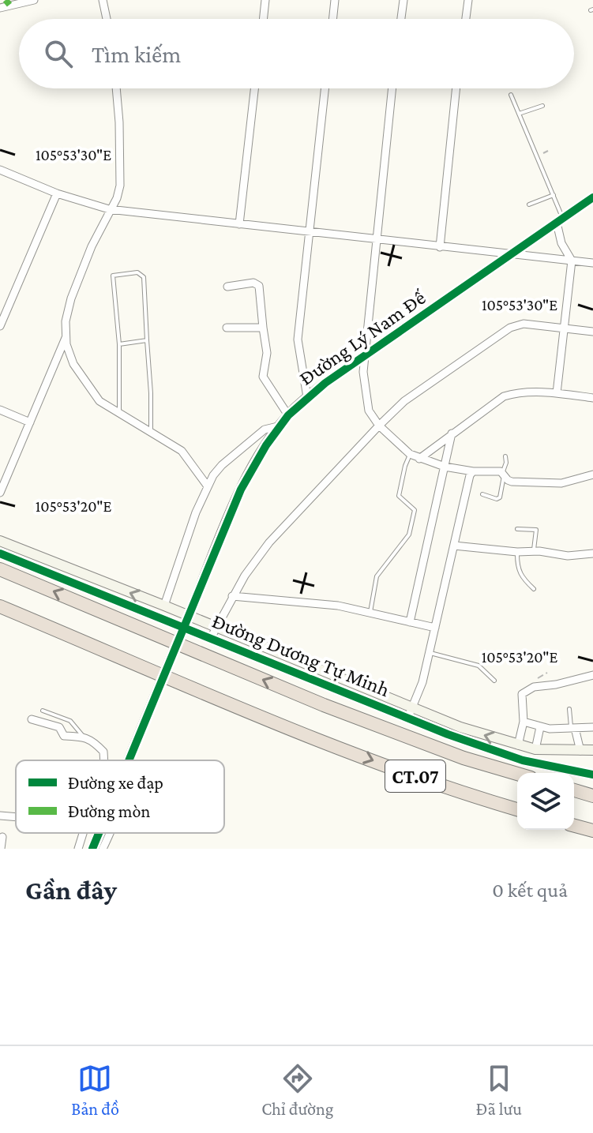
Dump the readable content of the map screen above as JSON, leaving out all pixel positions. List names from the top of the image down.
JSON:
{
  "streets": {
    "highway": ["CT.07"],
    "street": ["Đường Lý Nam Đế", "Đường Dương Tự Minh"]
  },
  "legend": ["Đường xe đạp", "Đường mòn"],
  "page": {
    "search": "Tìm kiếm",
    "heading": ["Gần đây", "0 kết quả"],
    "nav": ["Bản đồ", "Chỉ đường", "Đã lưu"]
  },
  "coordinates": ["105°53'30\"E", "105°53'20\"E"]
}
